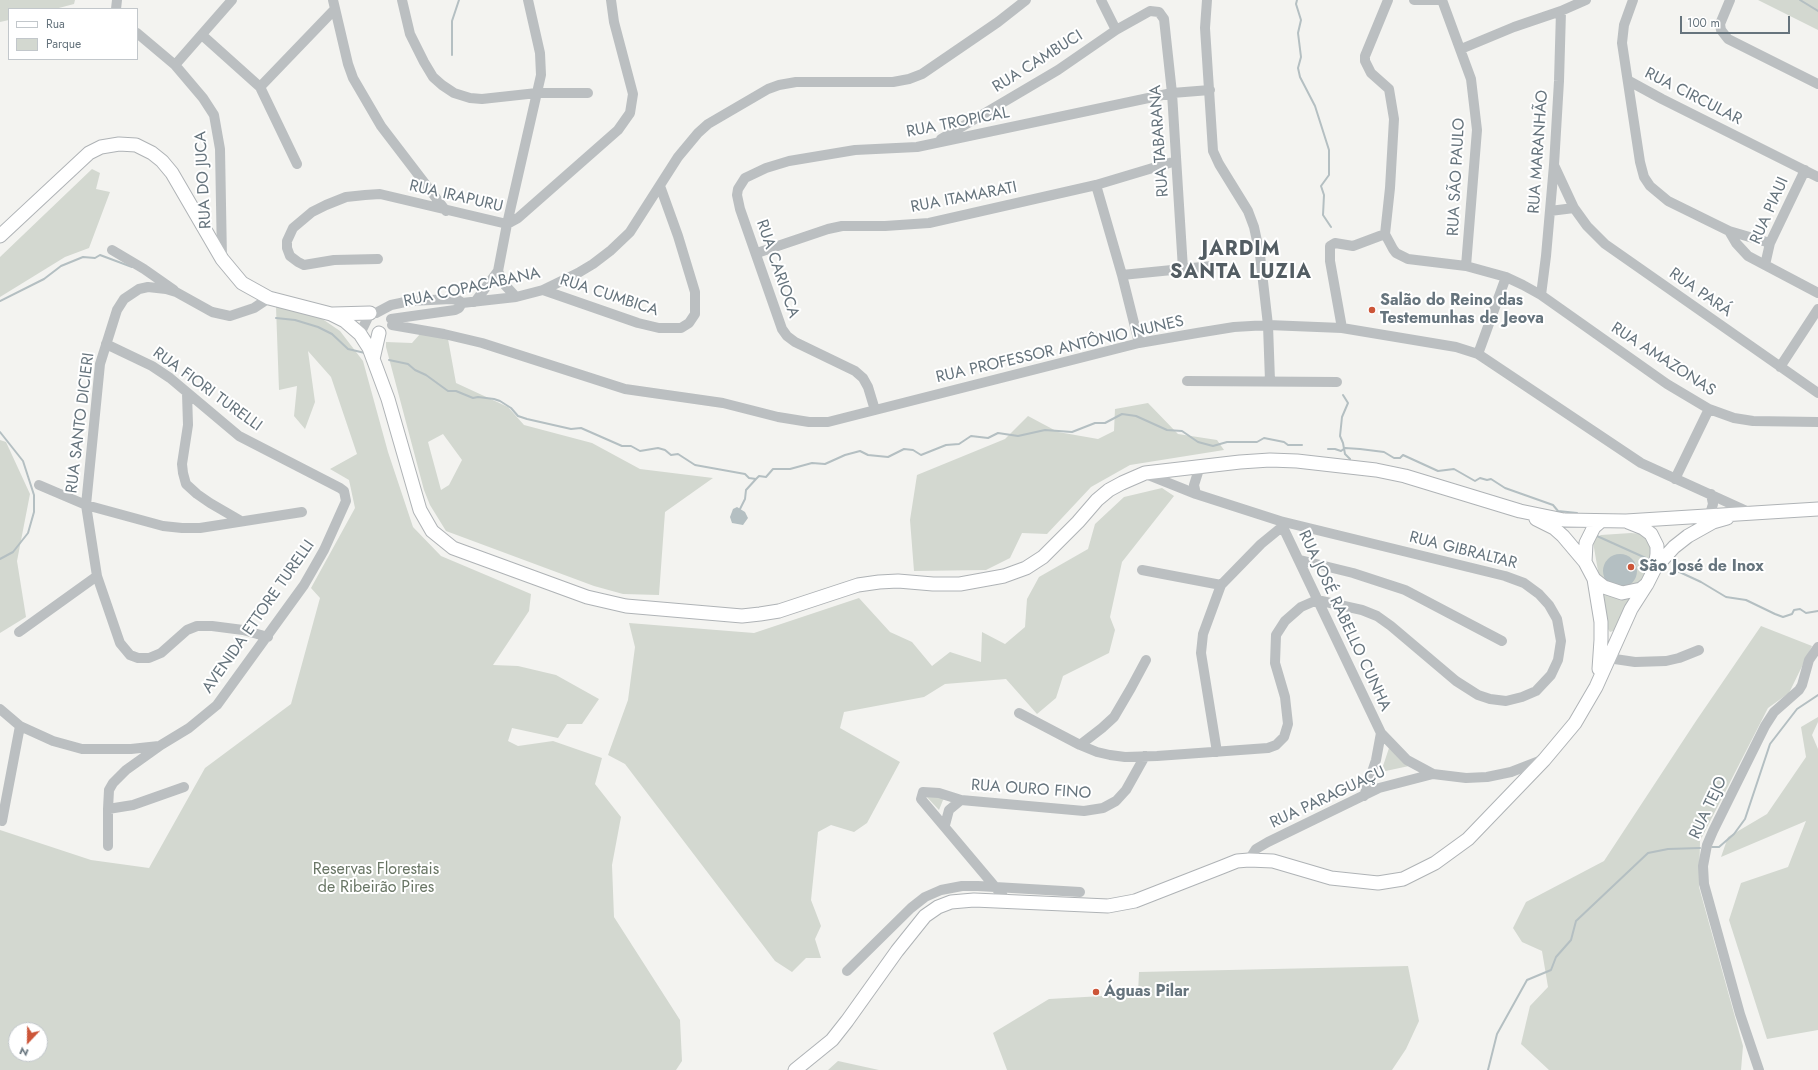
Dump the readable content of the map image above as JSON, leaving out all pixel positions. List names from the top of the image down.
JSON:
{
  "streets": {
    "street": [
      "RUA CAMBUCI",
      "RUA CIRCULAR",
      "RUA TROPICAL",
      "RUA TABARANA",
      "RUA MARANHÃO",
      "RUA SÃO PAULO",
      "RUA DO JUCA",
      "RUA IRAPURU",
      "RUA ITAMARATI",
      "RUA PIAUI",
      "RUA CARIOCA",
      "RUA COPACABANA",
      "RUA PARÁ",
      "RUA CUMBICA",
      "RUA PROFESSOR ANTÔNIO NUNES",
      "RUA AMAZONAS",
      "RUA FIORI TURELLI",
      "RUA SANTO DICIERI",
      "RUA GIBRALTAR",
      "AVENIDA ETTORE TURELLI",
      "RUA JOSÉ RABELLO CUNHA",
      "RUA OURO FINO",
      "RUA PARAGUAÇU",
      "RUA TEJO"
    ]
  },
  "crossings": [
    ["RUA CAMBUCI", "RUA TROPICAL"],
    ["RUA CAMBUCI", "RUA TABARANA"],
    ["RUA CIRCULAR", "RUA PIAUI"],
    ["RUA TROPICAL", "RUA TABARANA"],
    ["RUA TROPICAL", "RUA CARIOCA"],
    ["RUA TABARANA", "RUA ITAMARATI"],
    ["RUA MARANHÃO", "RUA PARÁ"],
    ["RUA MARANHÃO", "RUA AMAZONAS"],
    ["RUA SÃO PAULO", "RUA AMAZONAS"],
    ["RUA ITAMARATI", "RUA CARIOCA"],
    ["RUA CARIOCA", "RUA PROFESSOR ANTÔNIO NUNES"],
    ["RUA COPACABANA", "RUA CUMBICA"],
    ["RUA COPACABANA", "RUA PROFESSOR ANTÔNIO NUNES"],
    ["RUA FIORI TURELLI", "RUA SANTO DICIERI"],
    ["RUA FIORI TURELLI", "AVENIDA ETTORE TURELLI"],
    ["RUA SANTO DICIERI", "AVENIDA ETTORE TURELLI"],
    ["RUA GIBRALTAR", "RUA JOSÉ RABELLO CUNHA"],
    ["RUA JOSÉ RABELLO CUNHA", "RUA PARAGUAÇU"]
  ],
  "districts": ["JARDIM SANTA LUZIA"],
  "parks": ["Reservas Florestais de Ribeirão Pires"],
  "places": ["Salão do Reino das Testemunhas de Jeova", "São José de Inox", "Águas Pilar"],
  "legend": ["Rua", "Parque"],
  "scale_bar": "100 m",
  "north": "bottom"
}
